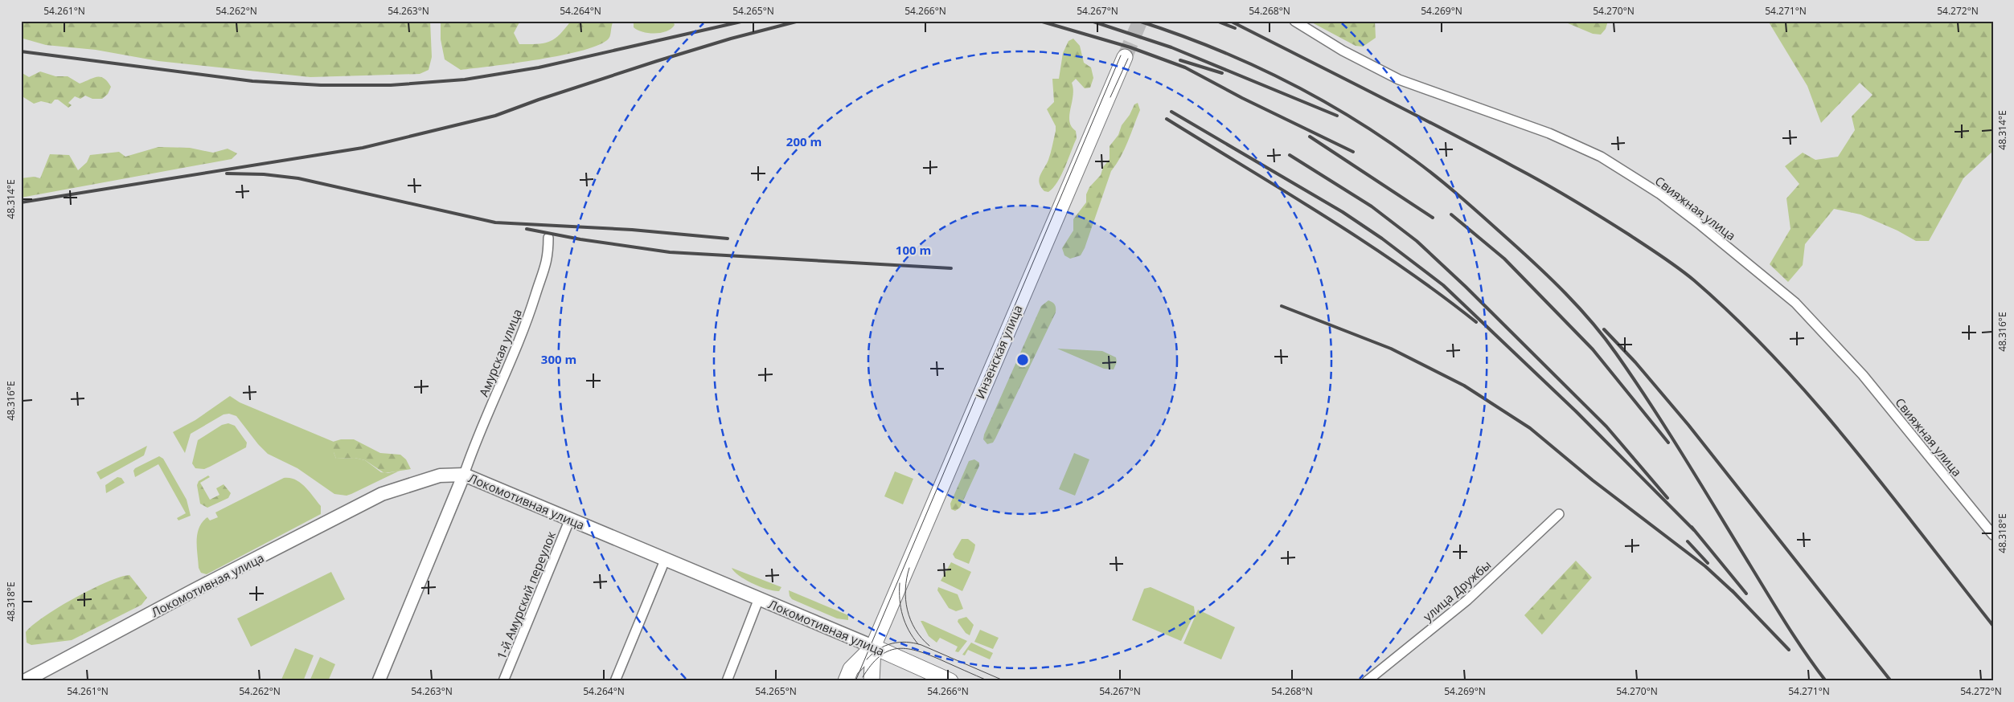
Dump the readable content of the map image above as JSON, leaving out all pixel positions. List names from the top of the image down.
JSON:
{
  "streets": {
    "main road": ["Инзенская улица", "Локомотивная улица"],
    "street": [
      "Свияжная улица",
      "Амурская улица",
      "улица Дружбы",
      "1-й Амурский переулок"
    ]
  },
  "crossings": [
    ["Инзенская улица", "Локомотивная улица"],
    ["Амурская улица", "Локомотивная улица"],
    ["Локомотивная улица", "1-й Амурский переулок"]
  ],
  "coordinates": [
    "54.261°N",
    "54.262°N",
    "54.263°N",
    "54.264°N",
    "54.265°N",
    "54.266°N",
    "54.267°N",
    "54.268°N",
    "54.269°N",
    "54.270°N",
    "54.271°N",
    "54.272°N",
    "48.314°E",
    "48.316°E",
    "48.318°E"
  ],
  "rings": ["200 m", "100 m", "300 m"]
}
